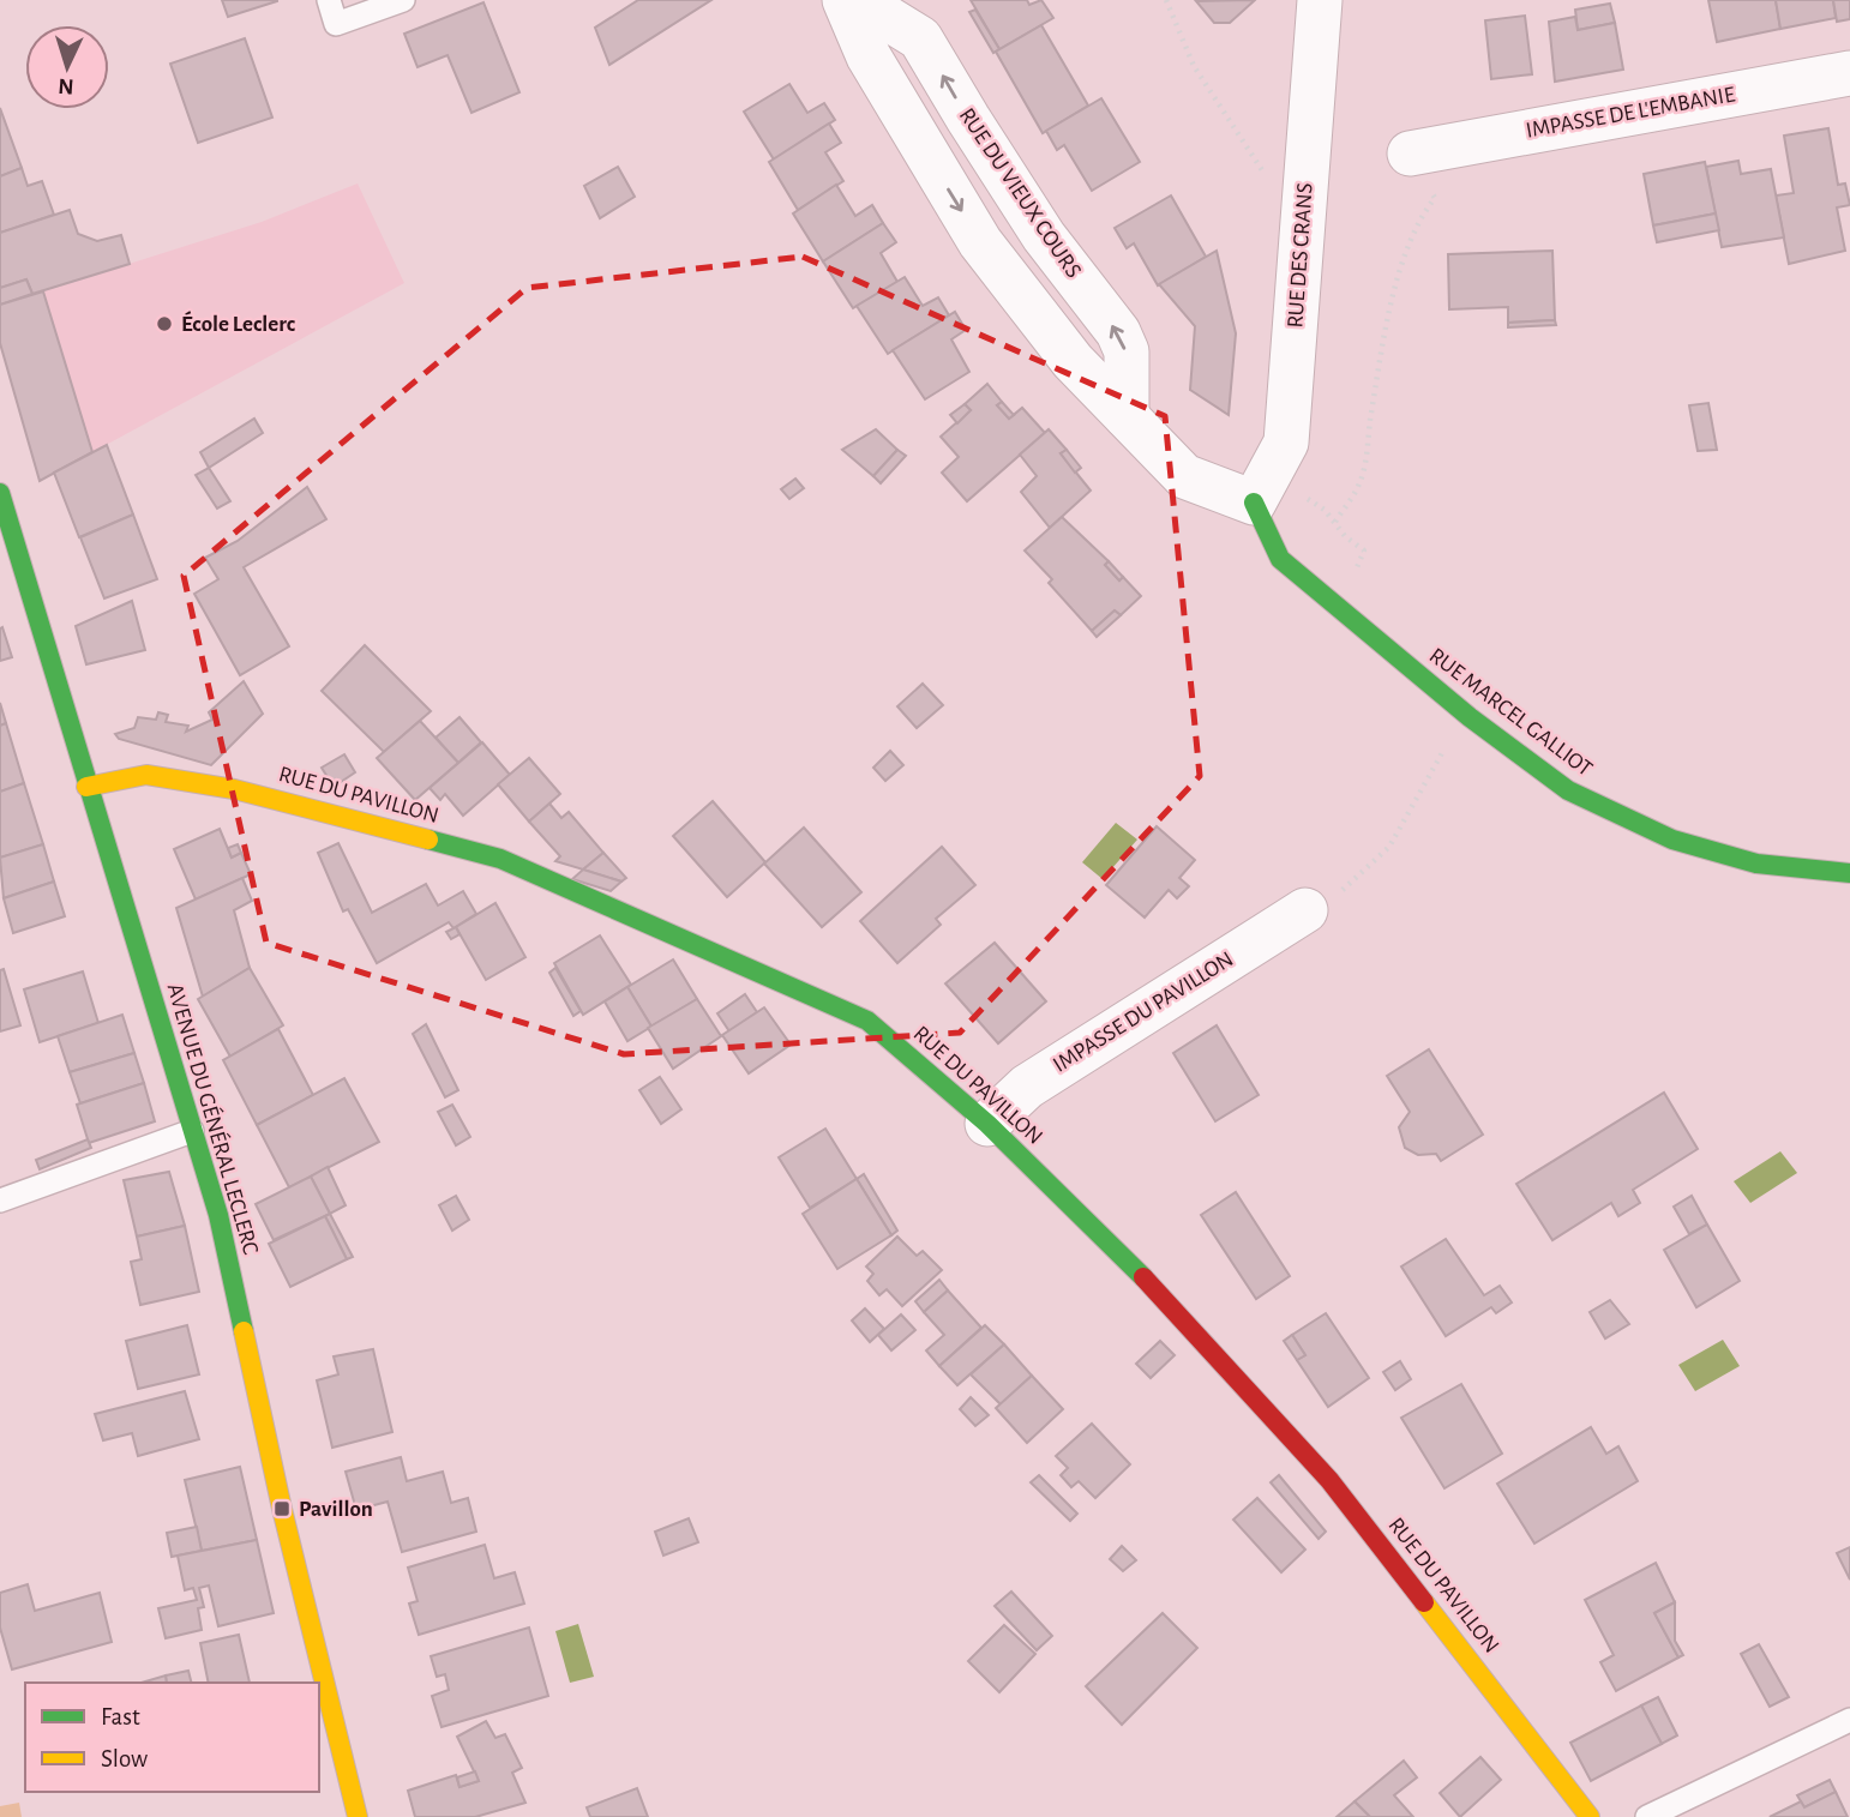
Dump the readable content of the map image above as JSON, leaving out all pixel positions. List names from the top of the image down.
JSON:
{
  "streets": {
    "street": [
      "IMPASSE DE L'EMBANIE",
      "RUE DU VIEUX COURS",
      "RUE DES CRANS",
      "RUE MARCEL GALLIOT",
      "RUE DU PAVILLON",
      "IMPASSE DU PAVILLON",
      "AVENUE DU GÉNÉRAL LECLERC"
    ]
  },
  "crossings": [
    ["RUE DES CRANS", "RUE MARCEL GALLIOT"],
    ["RUE DU PAVILLON", "IMPASSE DU PAVILLON"],
    ["RUE DU PAVILLON", "AVENUE DU GÉNÉRAL LECLERC"]
  ],
  "places": {
    "other": ["École Leclerc"],
    "transit": ["Pavillon"]
  },
  "legend": ["Fast", "Slow"],
  "north": "bottom"
}
